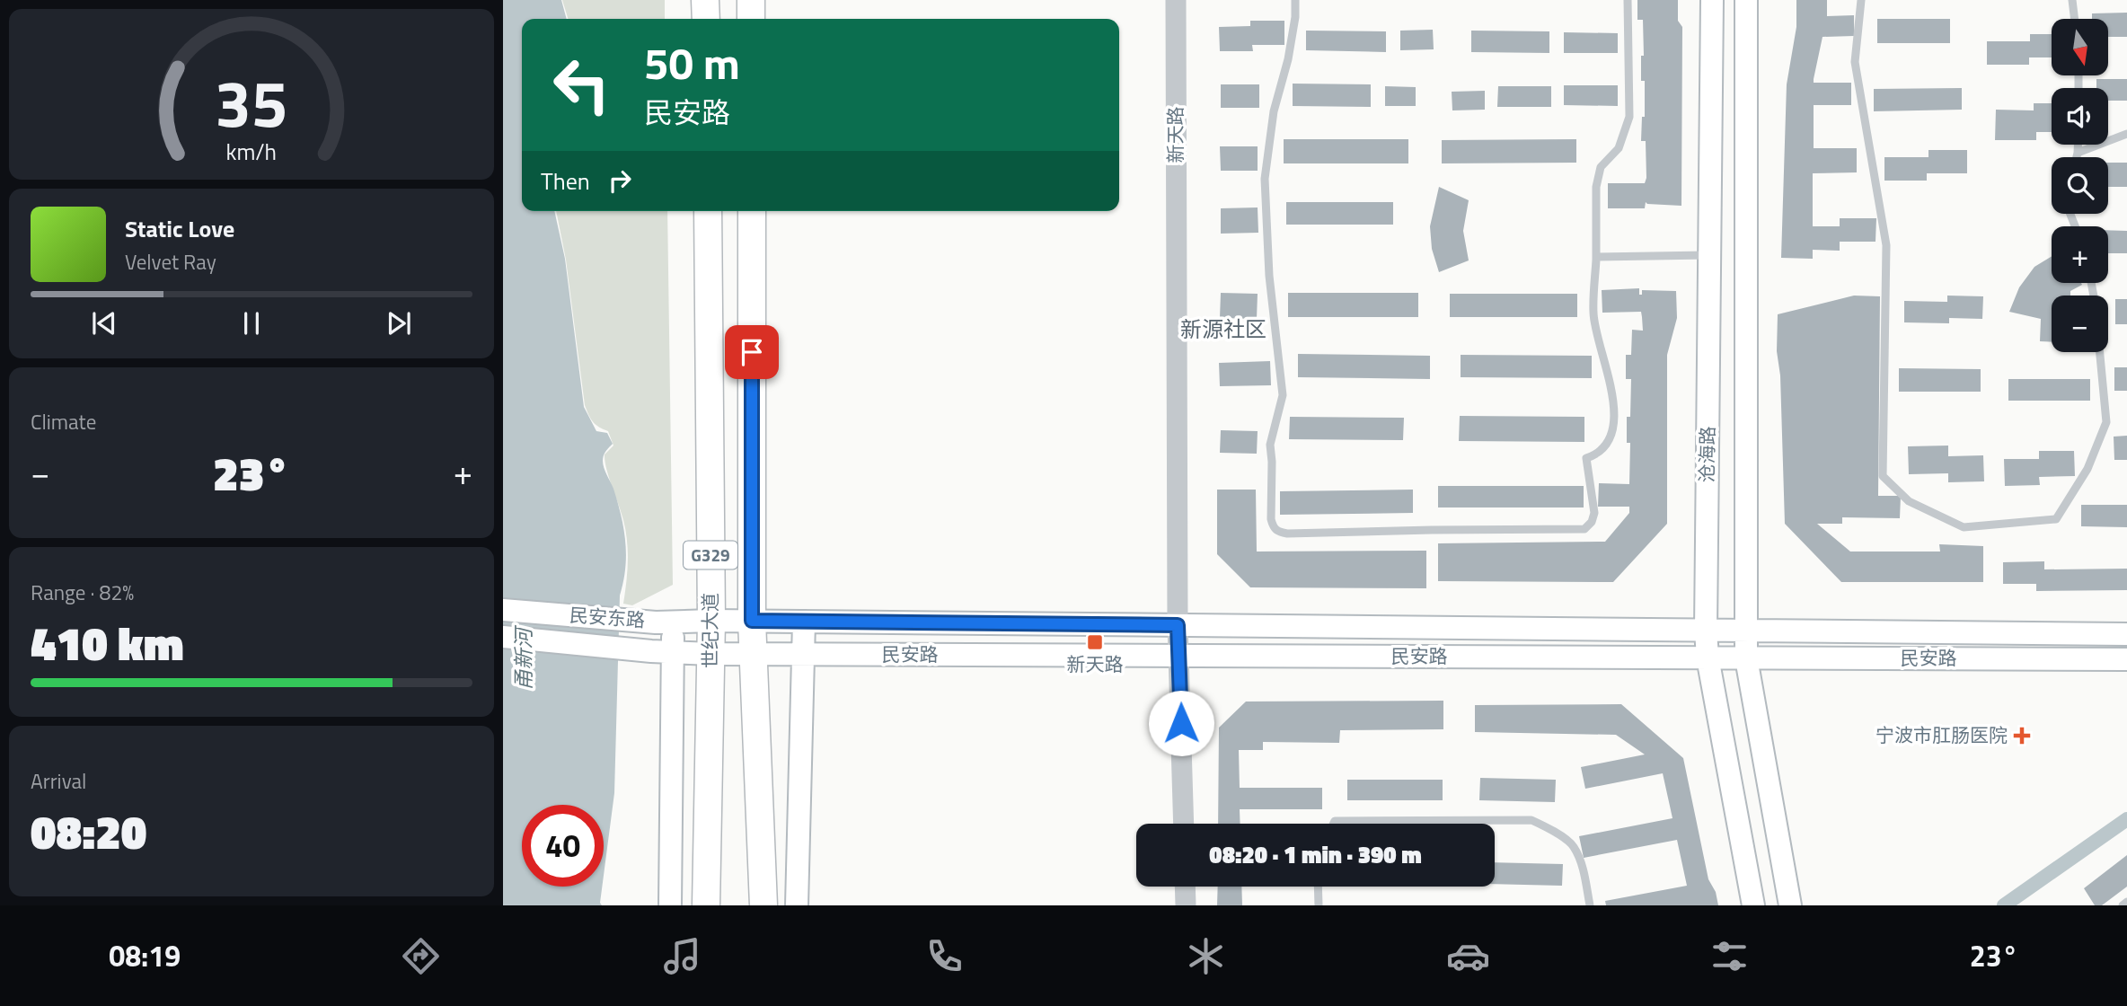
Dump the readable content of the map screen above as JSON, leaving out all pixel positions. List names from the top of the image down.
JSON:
{
  "streets": {
    "highway": ["G329", "世纪大道"],
    "main road": ["沧海路", "民安东路", "民安路"],
    "street": ["新天路"]
  },
  "crossings": [
    ["新天路", "民安路"],
    ["沧海路", "民安路"],
    ["G329", "民安路"],
    ["民安东路", "世纪大道"],
    ["民安东路", "民安路"],
    ["世纪大道", "民安路"]
  ],
  "districts": ["新源社区"],
  "water": ["甬新河"],
  "places": {
    "transit": ["新天路"],
    "health": ["宁波市肛肠医院"]
  },
  "north": "bottom",
  "page": {
    "map_buttons": ["+", "−"],
    "turn": ["50 m", "民安路"],
    "then": "Then",
    "song": ["Static Love", "Velvet Ray"],
    "tile": [
      "Climate",
      ["Range · 82%", "410 km"],
      ["Arrival", "08:20"]
    ],
    "heat": ["−", "23°", "+"],
    "limit": "40",
    "trip": "08:20 · 1 min · 390 m",
    "tabs": ["08:19", "23°"],
    "gauge": ["35", "km/h"]
  }
}
